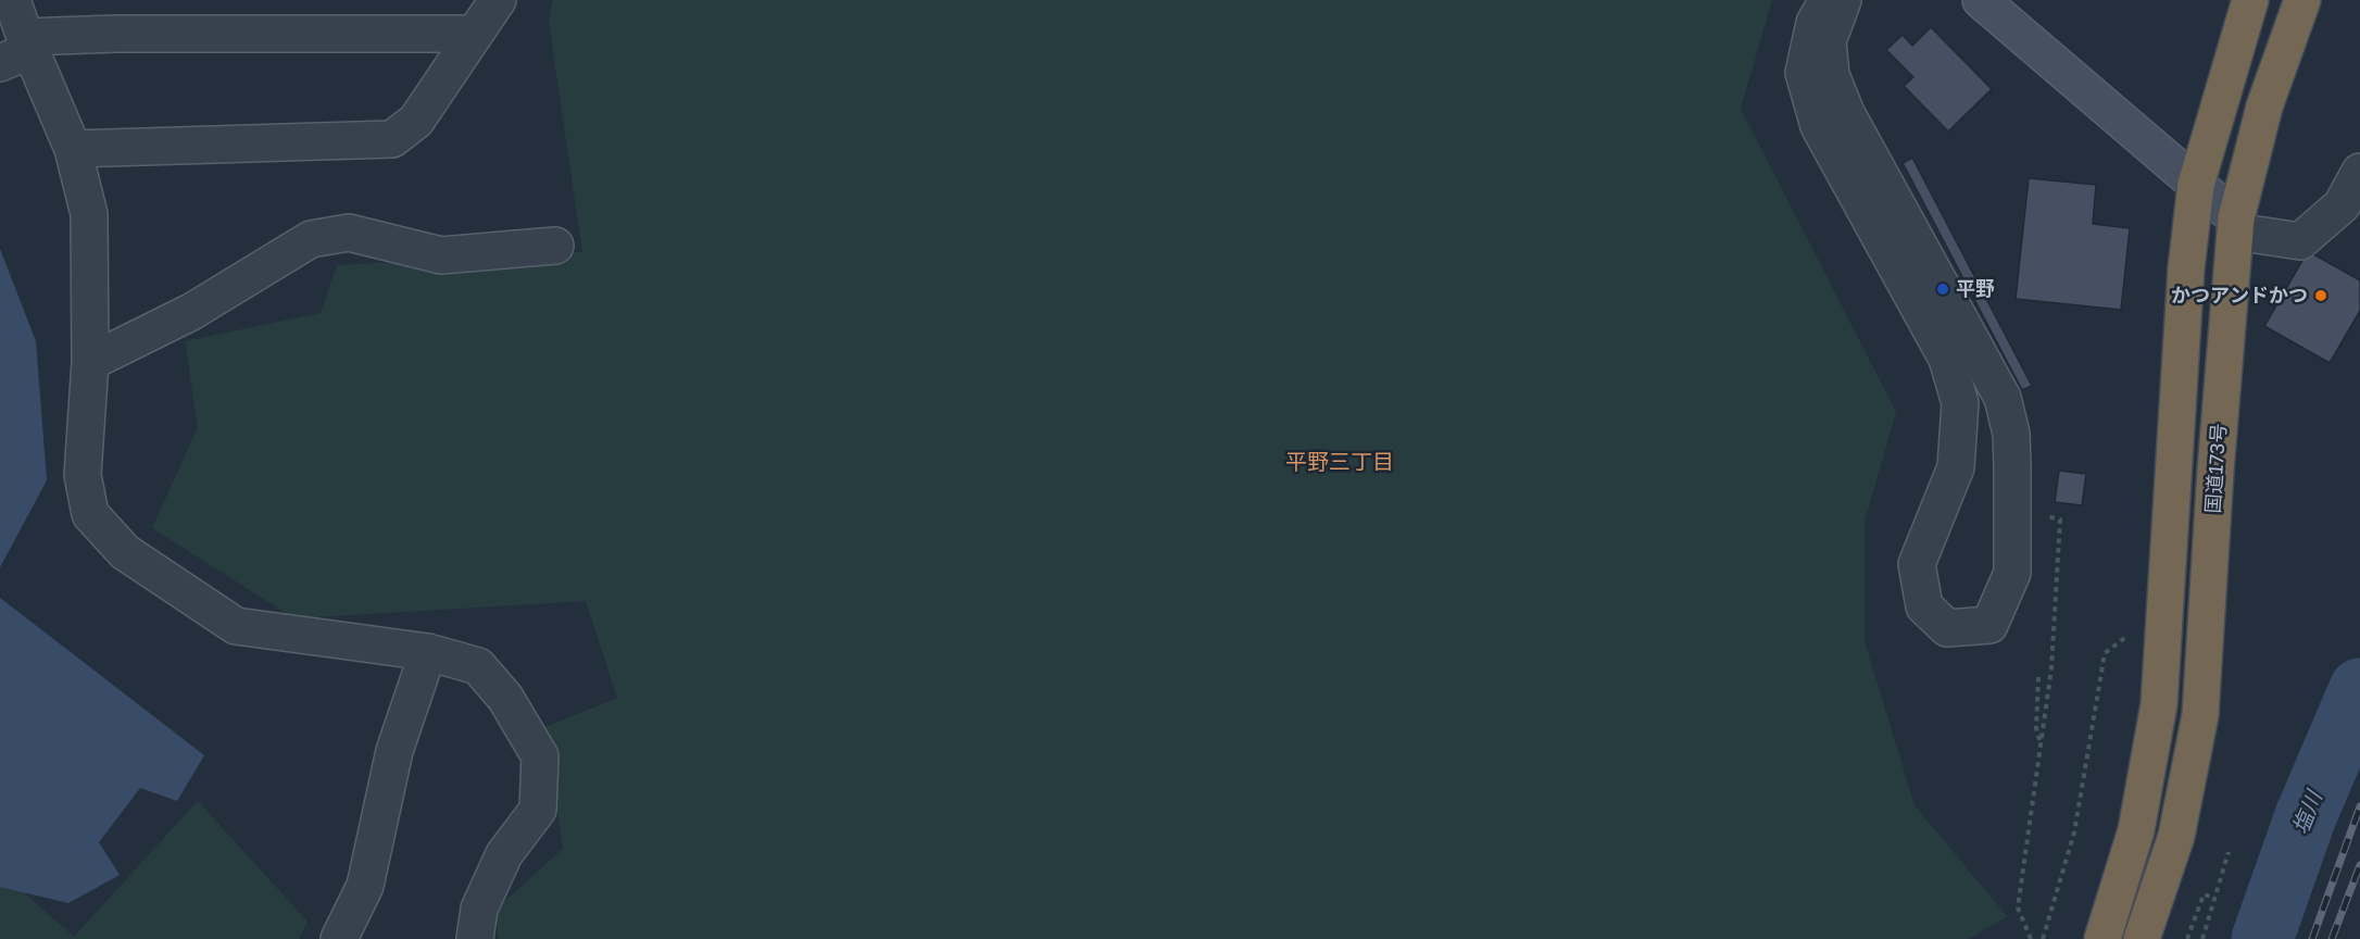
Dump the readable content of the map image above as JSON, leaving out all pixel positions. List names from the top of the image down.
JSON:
{
  "streets": {
    "highway": ["国道173号"]
  },
  "districts": ["平野三丁目"],
  "water": ["塩川"],
  "places": ["平野", "かつアンドかつ"]
}
